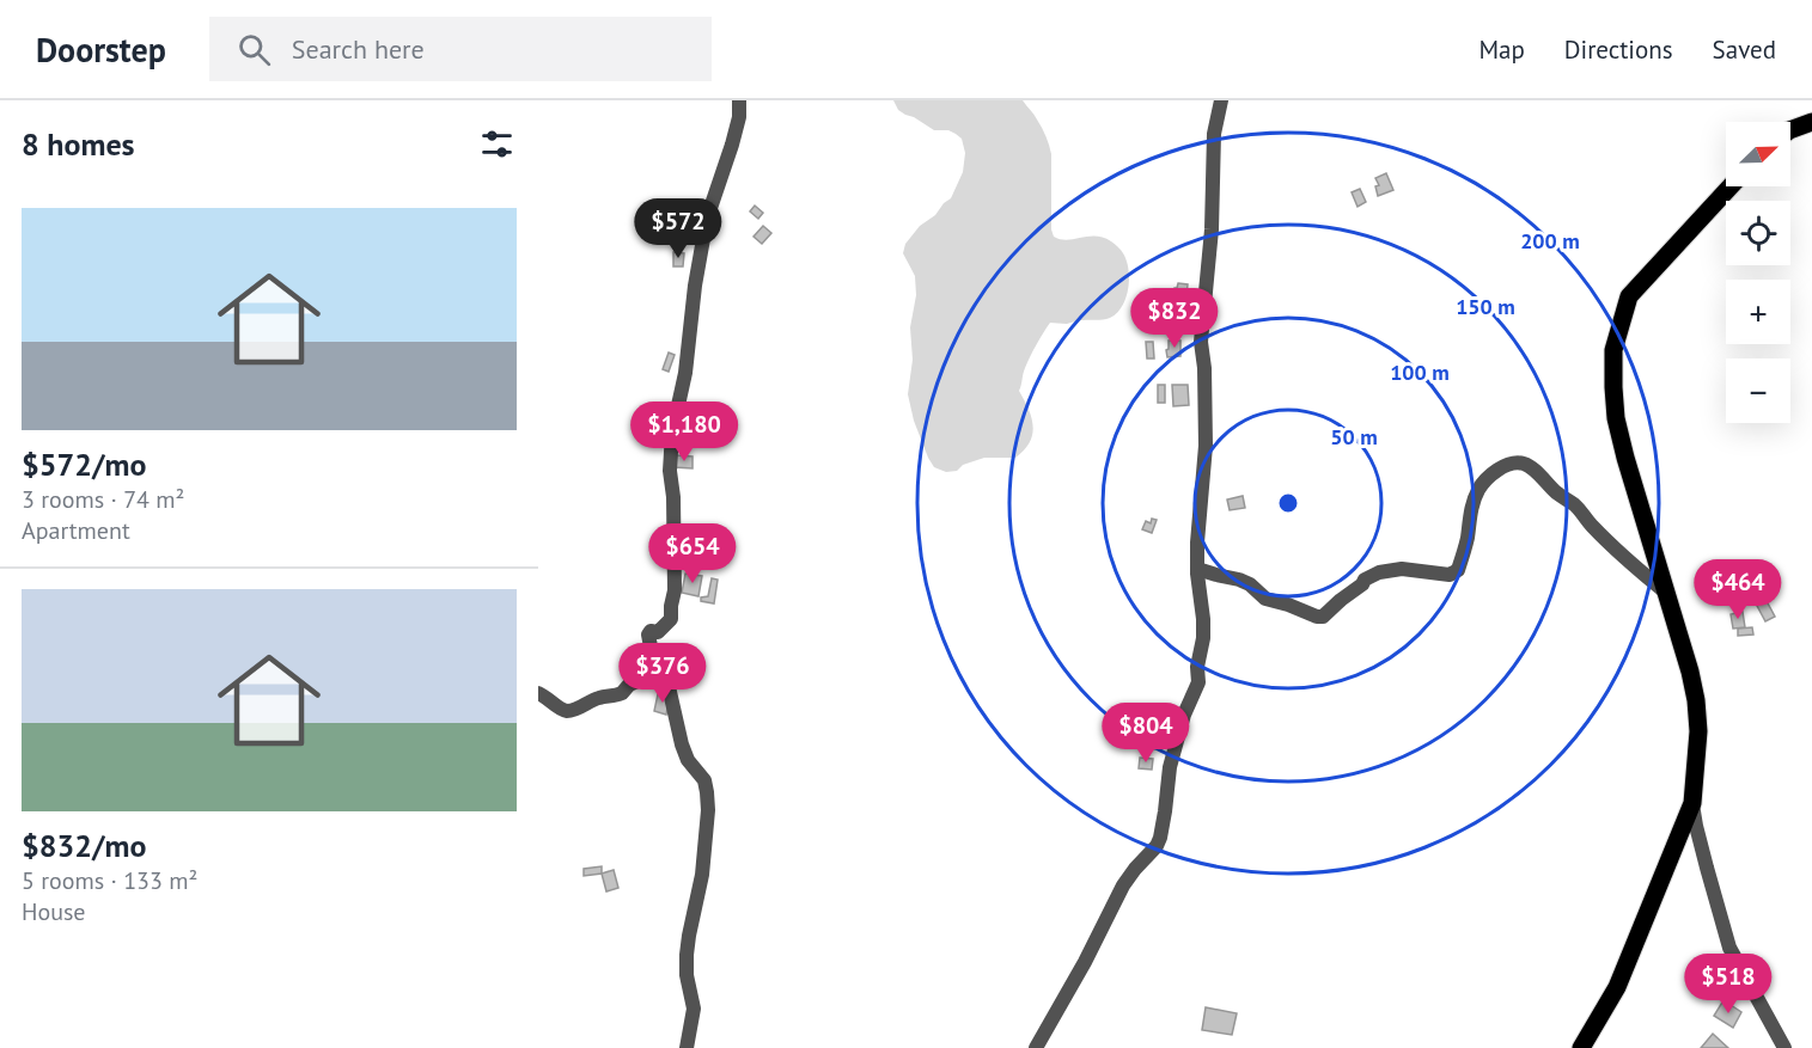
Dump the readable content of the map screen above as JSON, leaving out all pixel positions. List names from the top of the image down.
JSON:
{
  "north": "top right",
  "page": {
    "header": "Doorstep",
    "search": "Search here",
    "nav": ["Map", "Directions", "Saved"],
    "heading": "8 homes",
    "map_buttons": ["+", "−"],
    "list": [
      {
        "name": "$572/mo",
        "note": "3 rooms · 74 m² · Apartment"
      },
      {
        "name": "$832/mo",
        "note": "5 rooms · 133 m² · House"
      }
    ],
    "price": [
      "$572",
      "$832",
      "$1,180",
      "$654",
      "$464",
      "$376",
      "$804",
      "$518"
    ]
  },
  "rings": [
    "200 m",
    "150 m",
    "100 m",
    "50 m"
  ]
}
